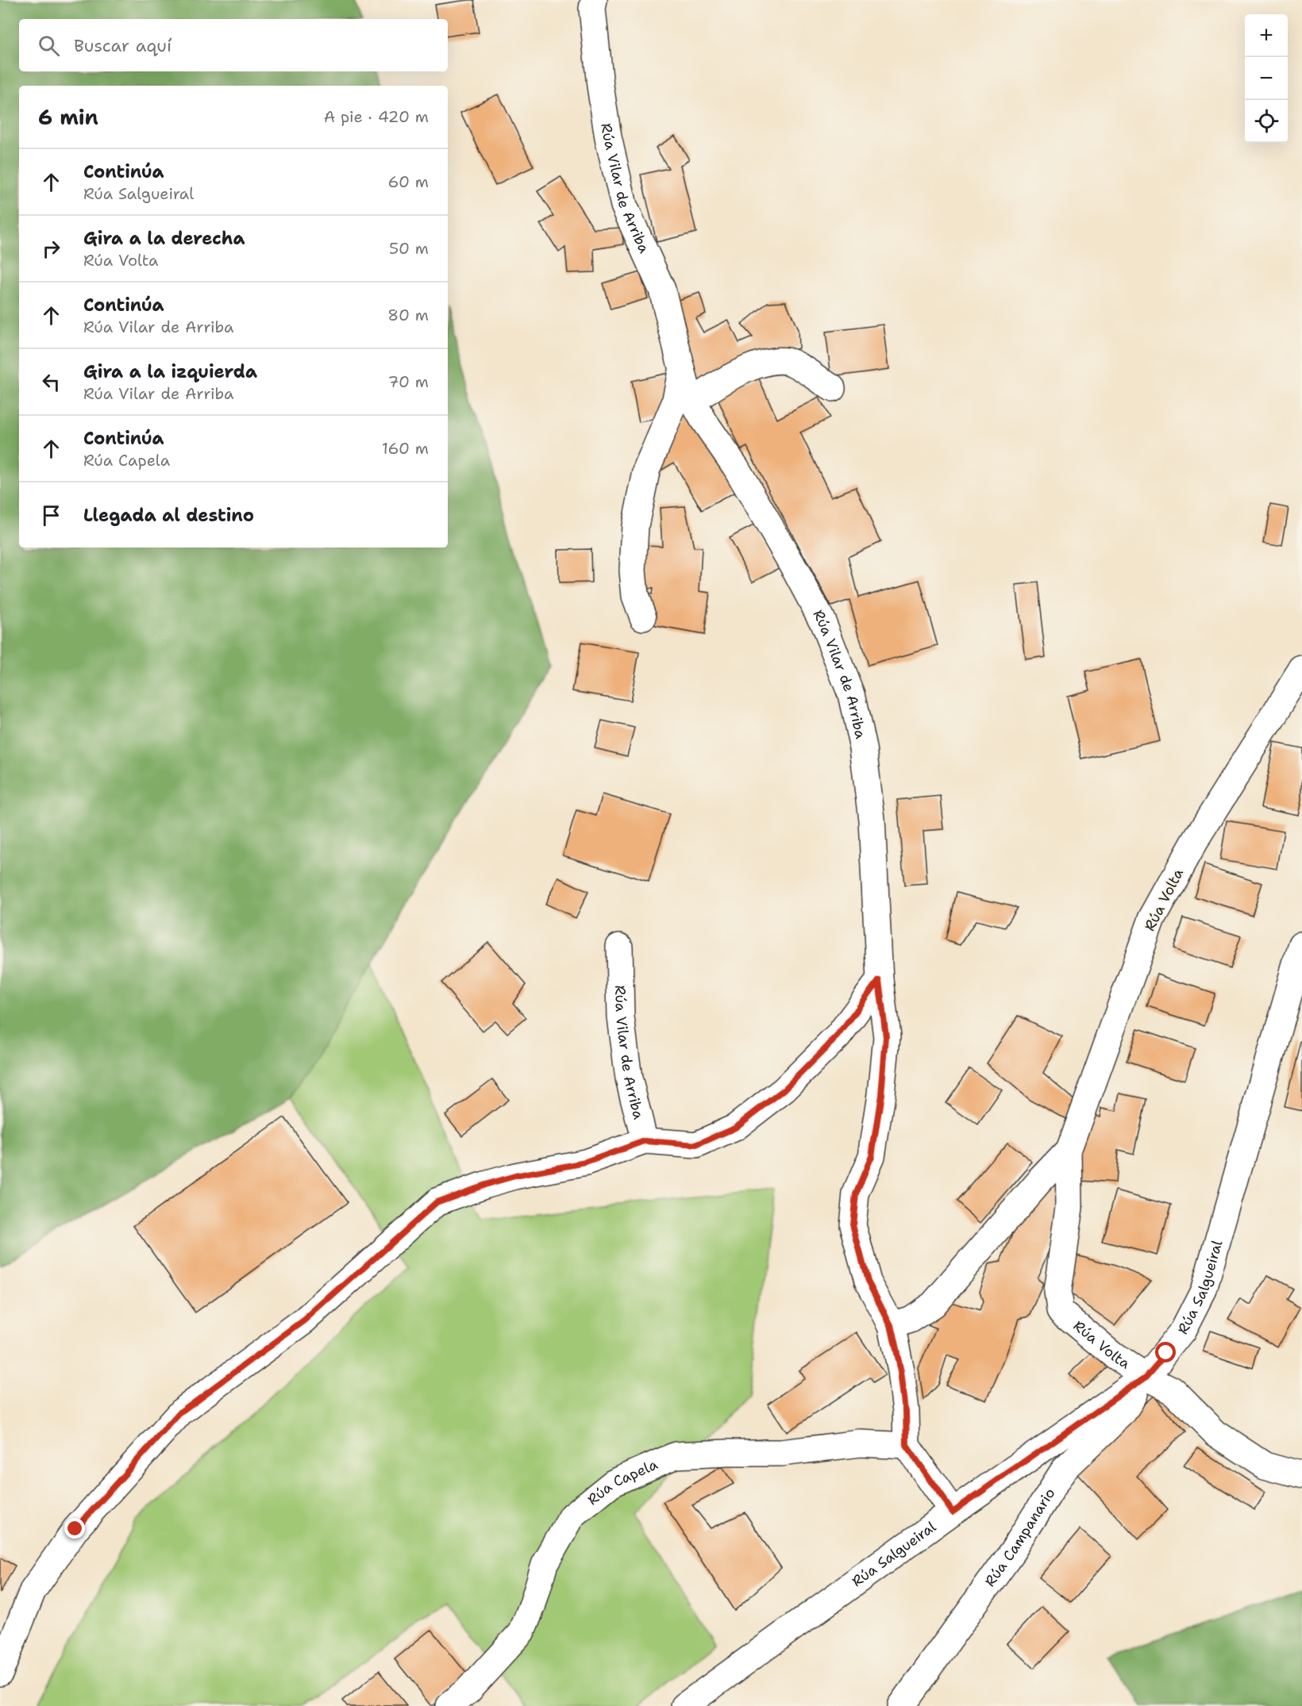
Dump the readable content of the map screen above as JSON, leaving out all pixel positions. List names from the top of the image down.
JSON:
{
  "streets": {
    "street": [
      "Rúa Vilar de Arriba",
      "Rúa Volta",
      "Rúa Salgueiral",
      "Rúa Capela",
      "Rúa Campanario"
    ]
  },
  "crossings": [
    ["Rúa Vilar de Arriba", "Rúa Volta"],
    ["Rúa Volta", "Rúa Salgueiral"],
    ["Rúa Volta", "Rúa Campanario"],
    ["Rúa Salgueiral", "Rúa Campanario"]
  ],
  "page": {
    "map_buttons": ["+", "−"],
    "search": "Buscar aquí",
    "heading": ["6 min", "A pie · 420 m"],
    "list": [
      ["Continúa", "Rúa Salgueiral", "60 m"],
      ["Gira a la derecha", "Rúa Volta", "50 m"],
      ["Continúa", "Rúa Vilar de Arriba", "80 m"],
      ["Gira a la izquierda", "Rúa Vilar de Arriba", "70 m"],
      ["Continúa", "Rúa Capela", "160 m"],
      "Llegada al destino"
    ]
  }
}
